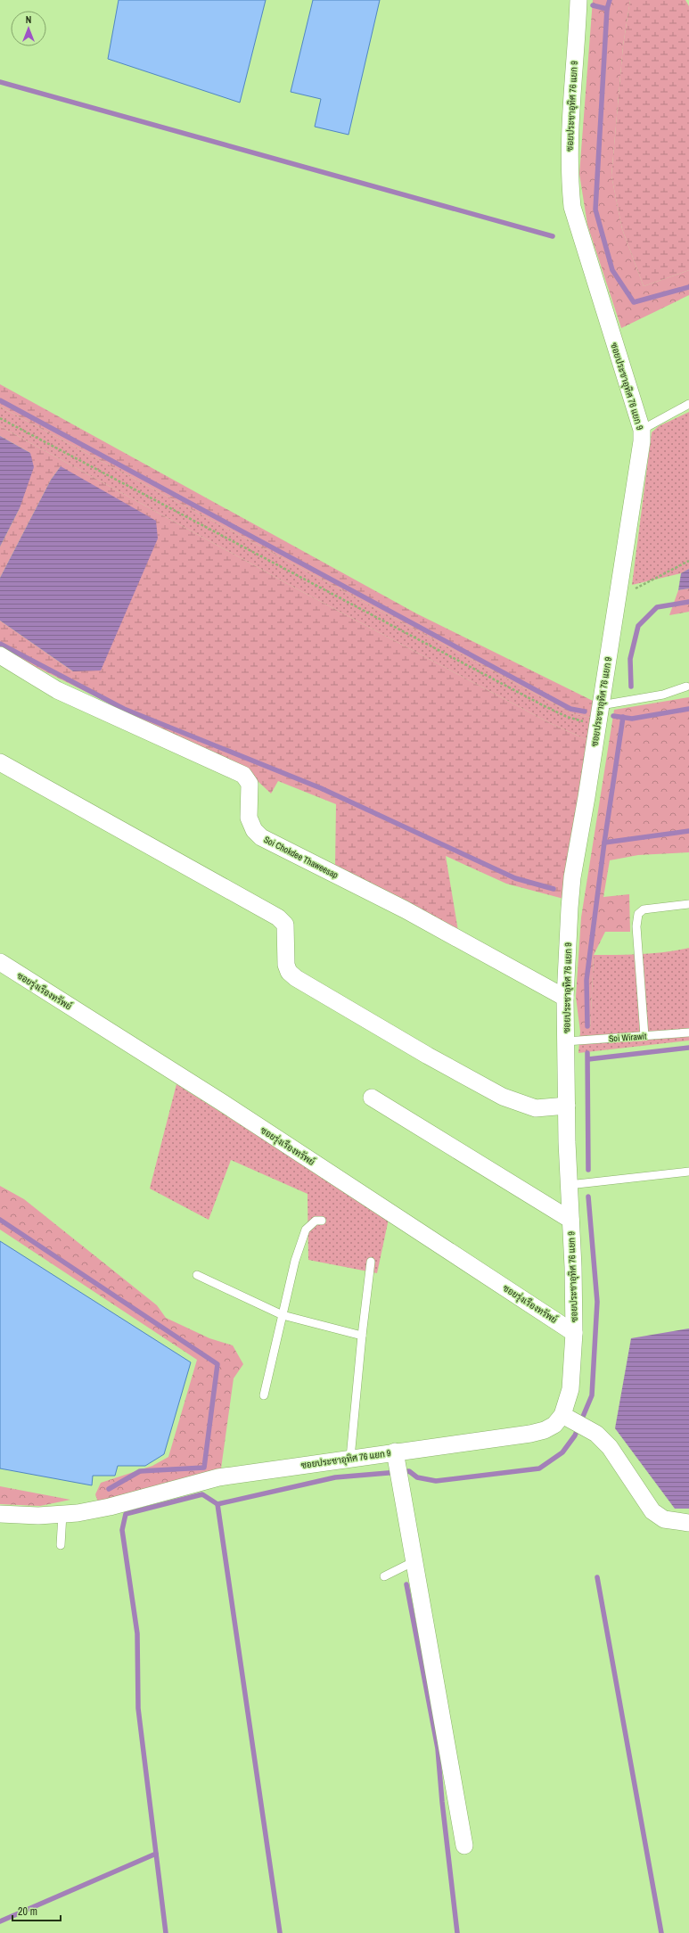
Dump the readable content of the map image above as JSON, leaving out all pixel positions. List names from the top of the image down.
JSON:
{
  "streets": {
    "street": ["ซอยประชาอุทิศ 76 แยก 9", "Soi Chokdee Thaweesap", "ซอยรุ่งเรืองทรัพย์"],
    "lane": ["Soi Wirawit"]
  },
  "crossings": [
    ["ซอยประชาอุทิศ 76 แยก 9", "Soi Chokdee Thaweesap"],
    ["ซอยประชาอุทิศ 76 แยก 9", "ซอยรุ่งเรืองทรัพย์"],
    ["ซอยประชาอุทิศ 76 แยก 9", "Soi Wirawit"]
  ],
  "scale_bar": "20 m",
  "north": "top"
}
